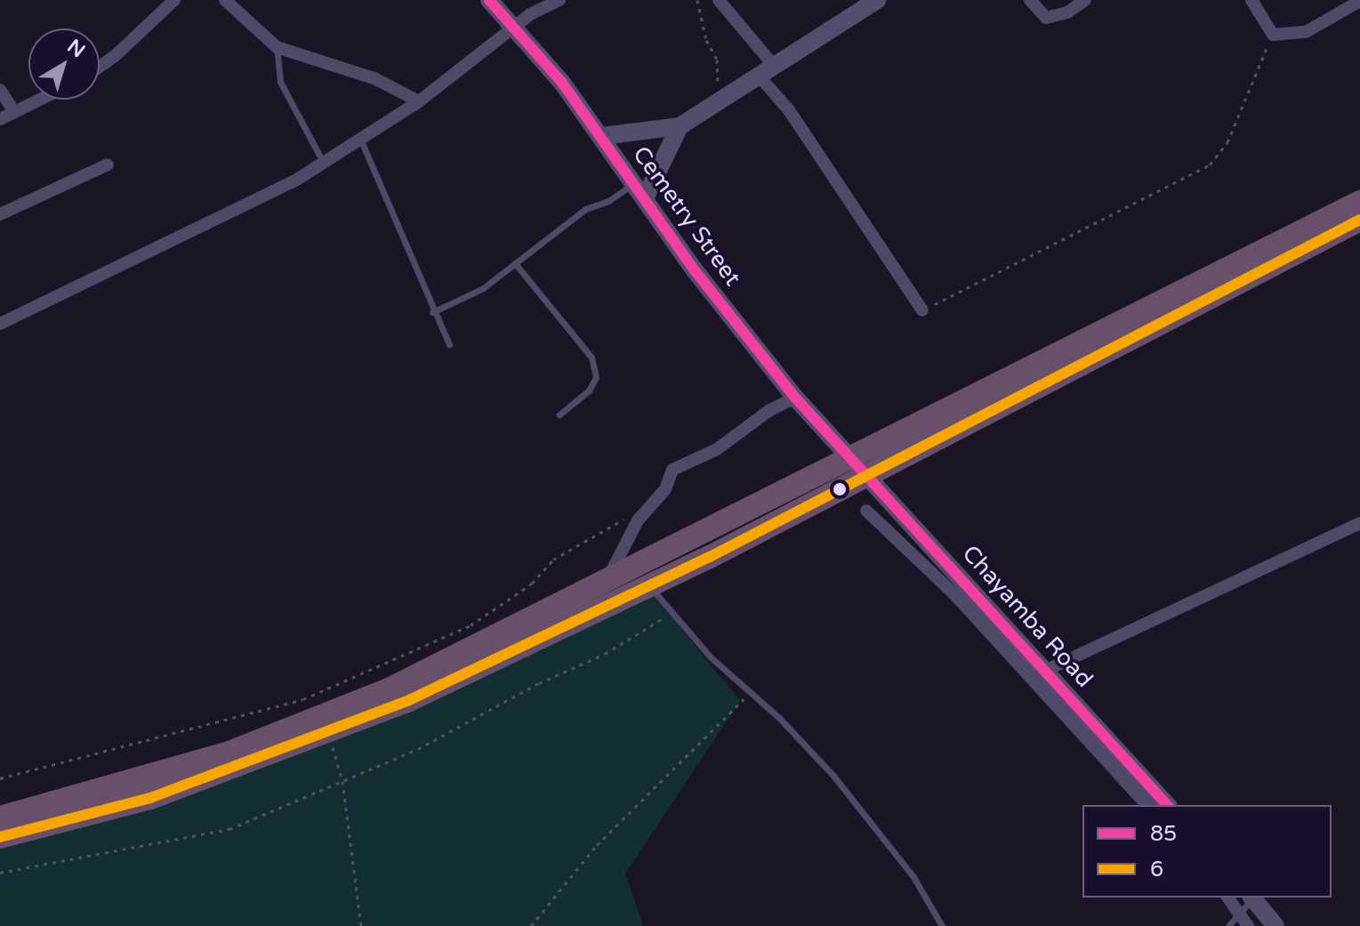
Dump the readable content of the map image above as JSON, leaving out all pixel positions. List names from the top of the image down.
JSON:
{
  "streets": {
    "street": ["Cemetry Street", "Chayamba Road"]
  },
  "crossings": [
    ["Cemetry Street", "Chayamba Road"]
  ],
  "lines": ["transit line 85", "transit line 6"],
  "legend": ["85", "6"],
  "north": "top right"
}
